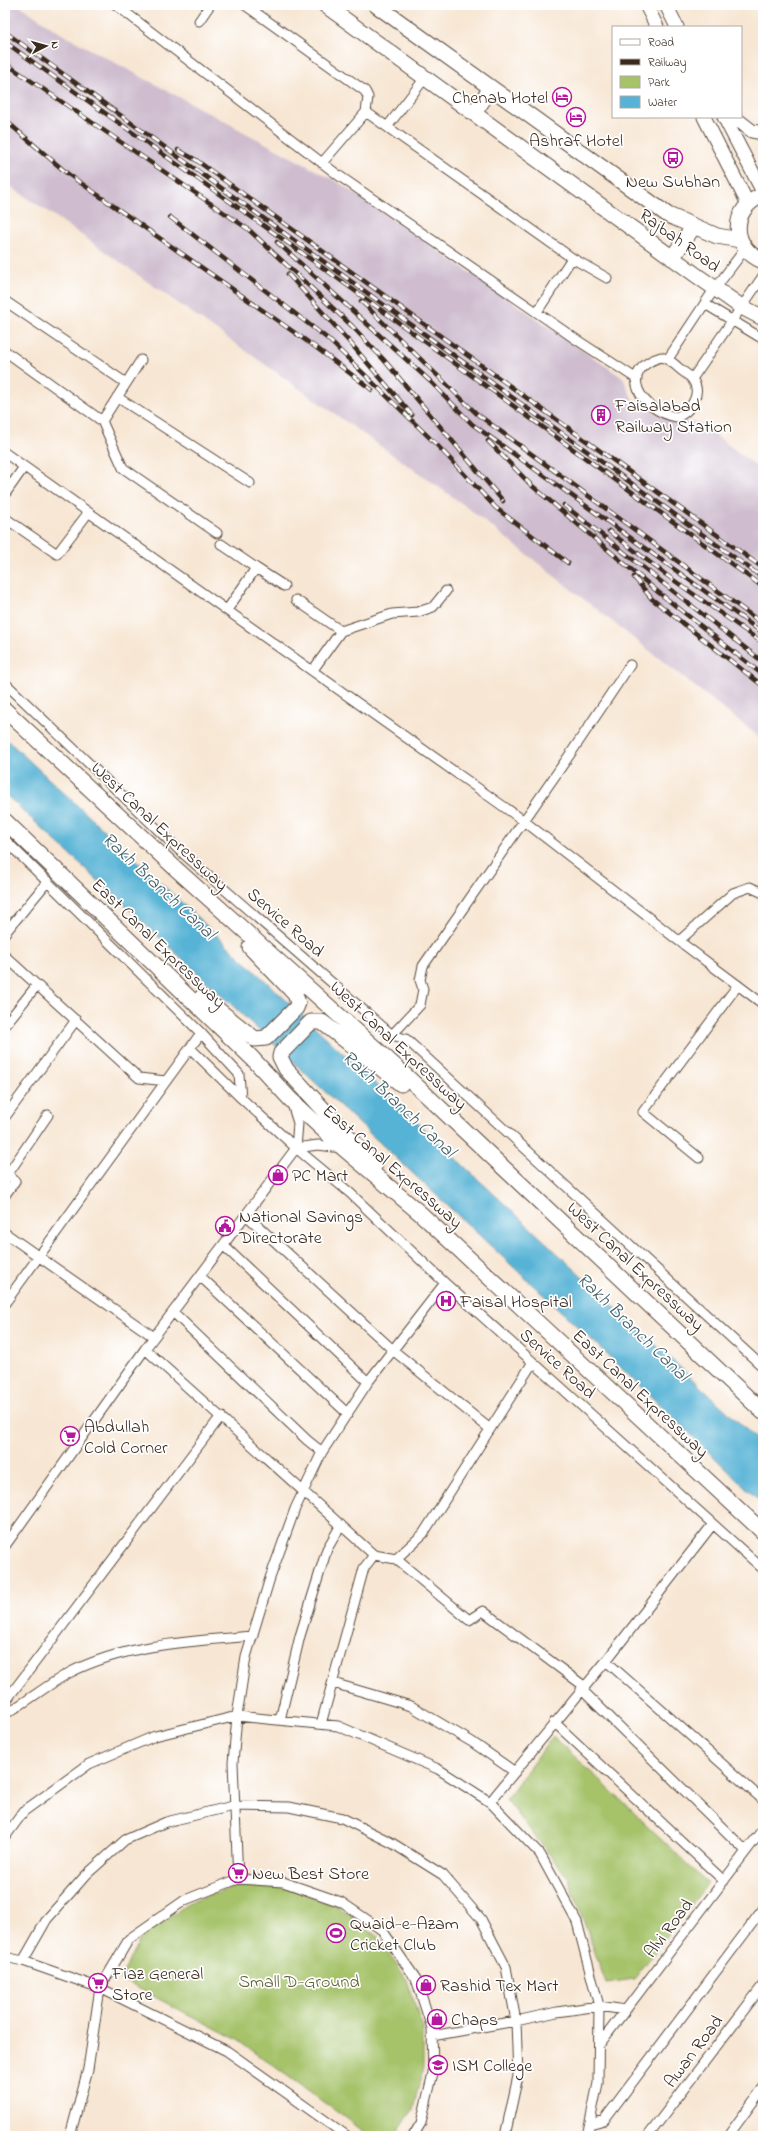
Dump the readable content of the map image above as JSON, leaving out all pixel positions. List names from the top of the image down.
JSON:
{
  "streets": {
    "main road": ["Rajbah Road", "West Canal Expressway", "East Canal Expressway"],
    "street": ["Service Road", "Alvi Road", "Awan Road"]
  },
  "water": ["Rakh Branch Canal"],
  "parks": ["Small D-Ground"],
  "places": {
    "hotel": ["Chenab Hotel", "Ashraf Hotel"],
    "bus stop": ["New Subhan"],
    "building": ["Faisalabad Railway Station"],
    "shop": ["PC Mart", "Rashid Tex Mart", "Chaps"],
    "public building": ["National Savings Directorate"],
    "hospital": ["Faisal Hospital"],
    "supermarket": ["Abdullah Cold Corner", "New Best Store", "Fiaz General Store"],
    "sports": ["Quaid-e-Azam Cricket Club"],
    "school or university": ["ISM College"]
  },
  "legend": [
    "Road",
    "Railway",
    "Park",
    "Water"
  ],
  "north": "right"
}
